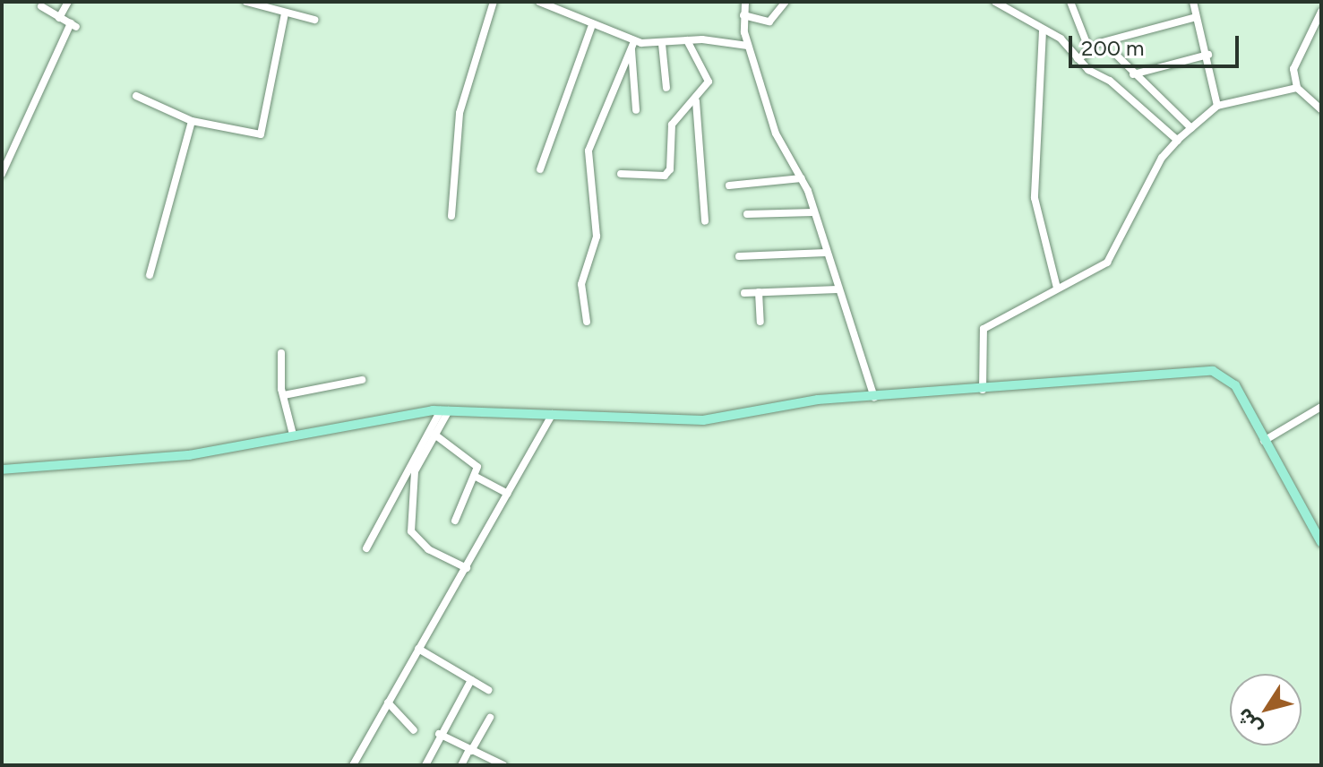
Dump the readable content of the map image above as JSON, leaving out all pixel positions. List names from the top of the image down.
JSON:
{
  "scale_bar": "200 m",
  "north": "bottom left"
}
